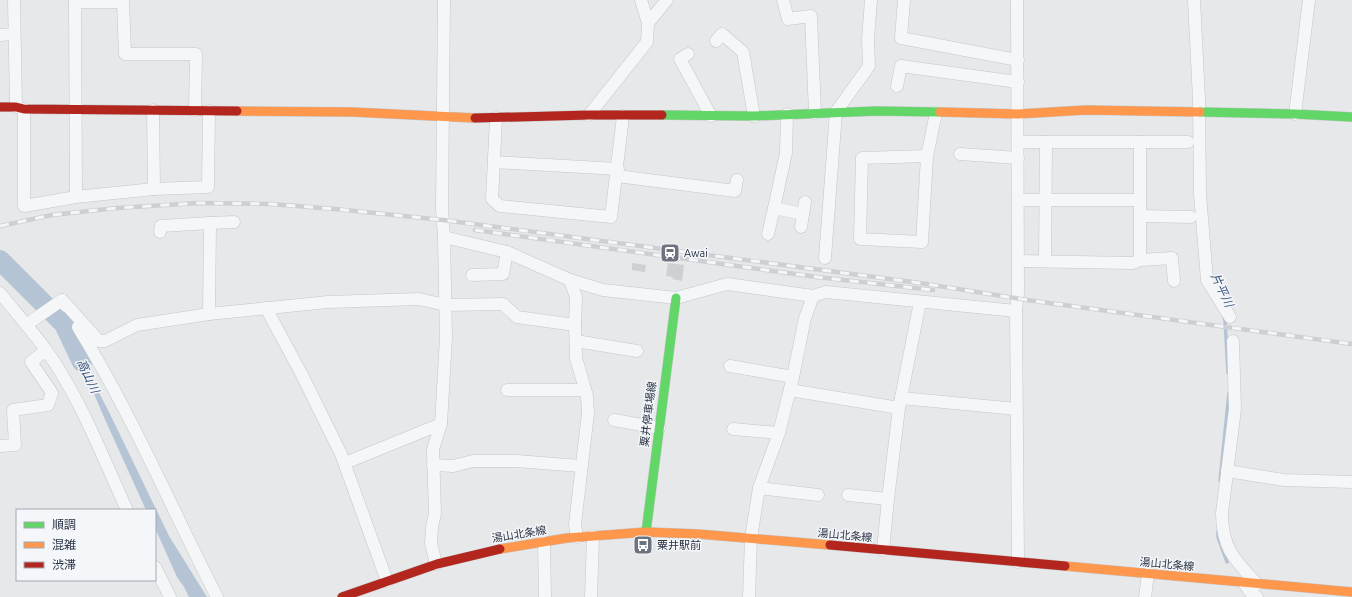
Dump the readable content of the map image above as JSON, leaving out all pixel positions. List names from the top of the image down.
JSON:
{
  "streets": {
    "street": ["粟井停車場線", "湯山北条線"]
  },
  "crossings": [
    ["粟井停車場線", "湯山北条線"]
  ],
  "water": ["片平川", "高山川"],
  "places": {
    "station": ["Awai"],
    "bus stop": ["粟井駅前"]
  },
  "legend": ["順調", "混雑", "渋滞"]
}
